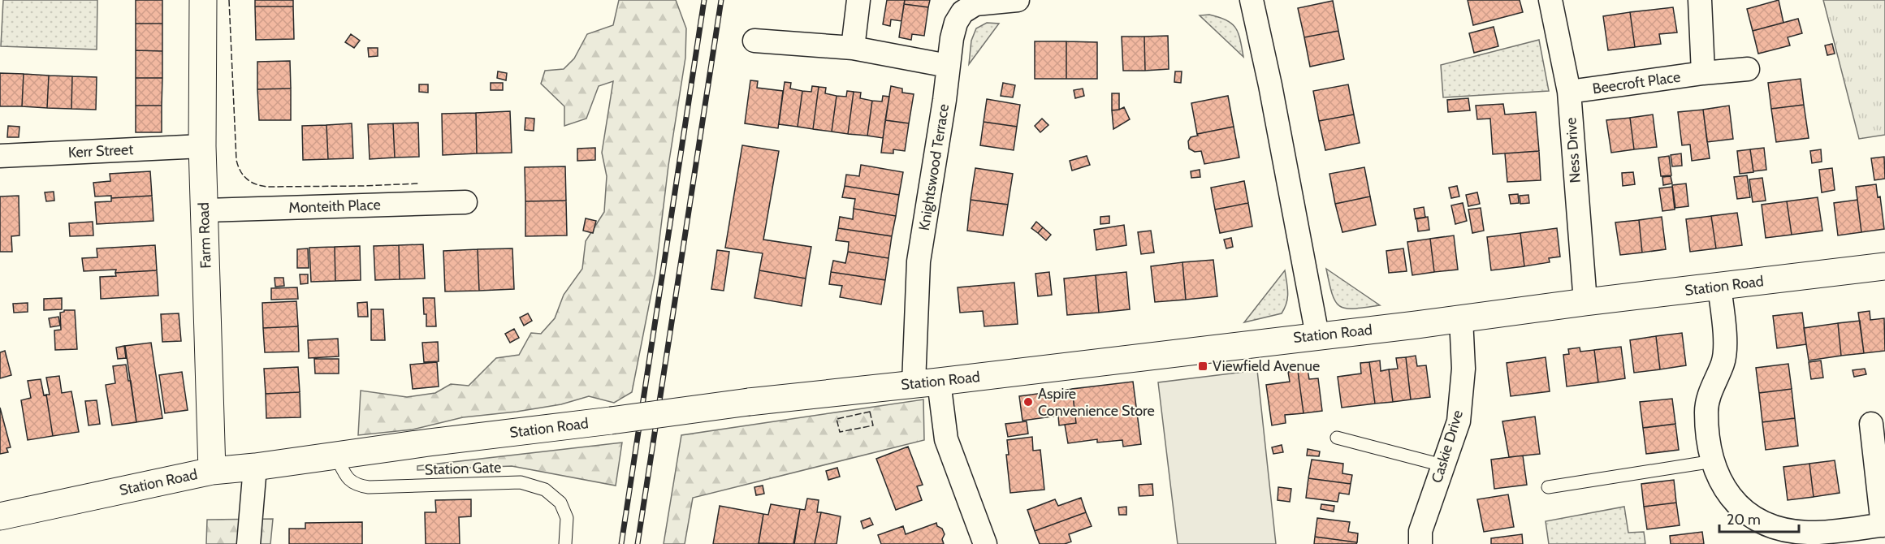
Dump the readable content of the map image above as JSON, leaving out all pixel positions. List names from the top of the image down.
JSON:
{
  "streets": {
    "street": [
      "Beecroft Place",
      "Ness Drive",
      "Kerr Street",
      "Knightswood Terrace",
      "Monteith Place",
      "Farm Road",
      "Station Road",
      "Caskie Drive"
    ],
    "lane": ["Station Gate"]
  },
  "crossings": [
    ["Beecroft Place", "Ness Drive"],
    ["Ness Drive", "Station Road"],
    ["Kerr Street", "Farm Road"],
    ["Knightswood Terrace", "Station Road"],
    ["Monteith Place", "Farm Road"],
    ["Farm Road", "Station Road"],
    ["Station Road", "Caskie Drive"],
    ["Station Road", "Station Gate"]
  ],
  "places": {
    "transit": ["Viewfield Avenue"],
    "other": ["Aspire Convenience Store"]
  },
  "scale_bar": "20 m"
}
